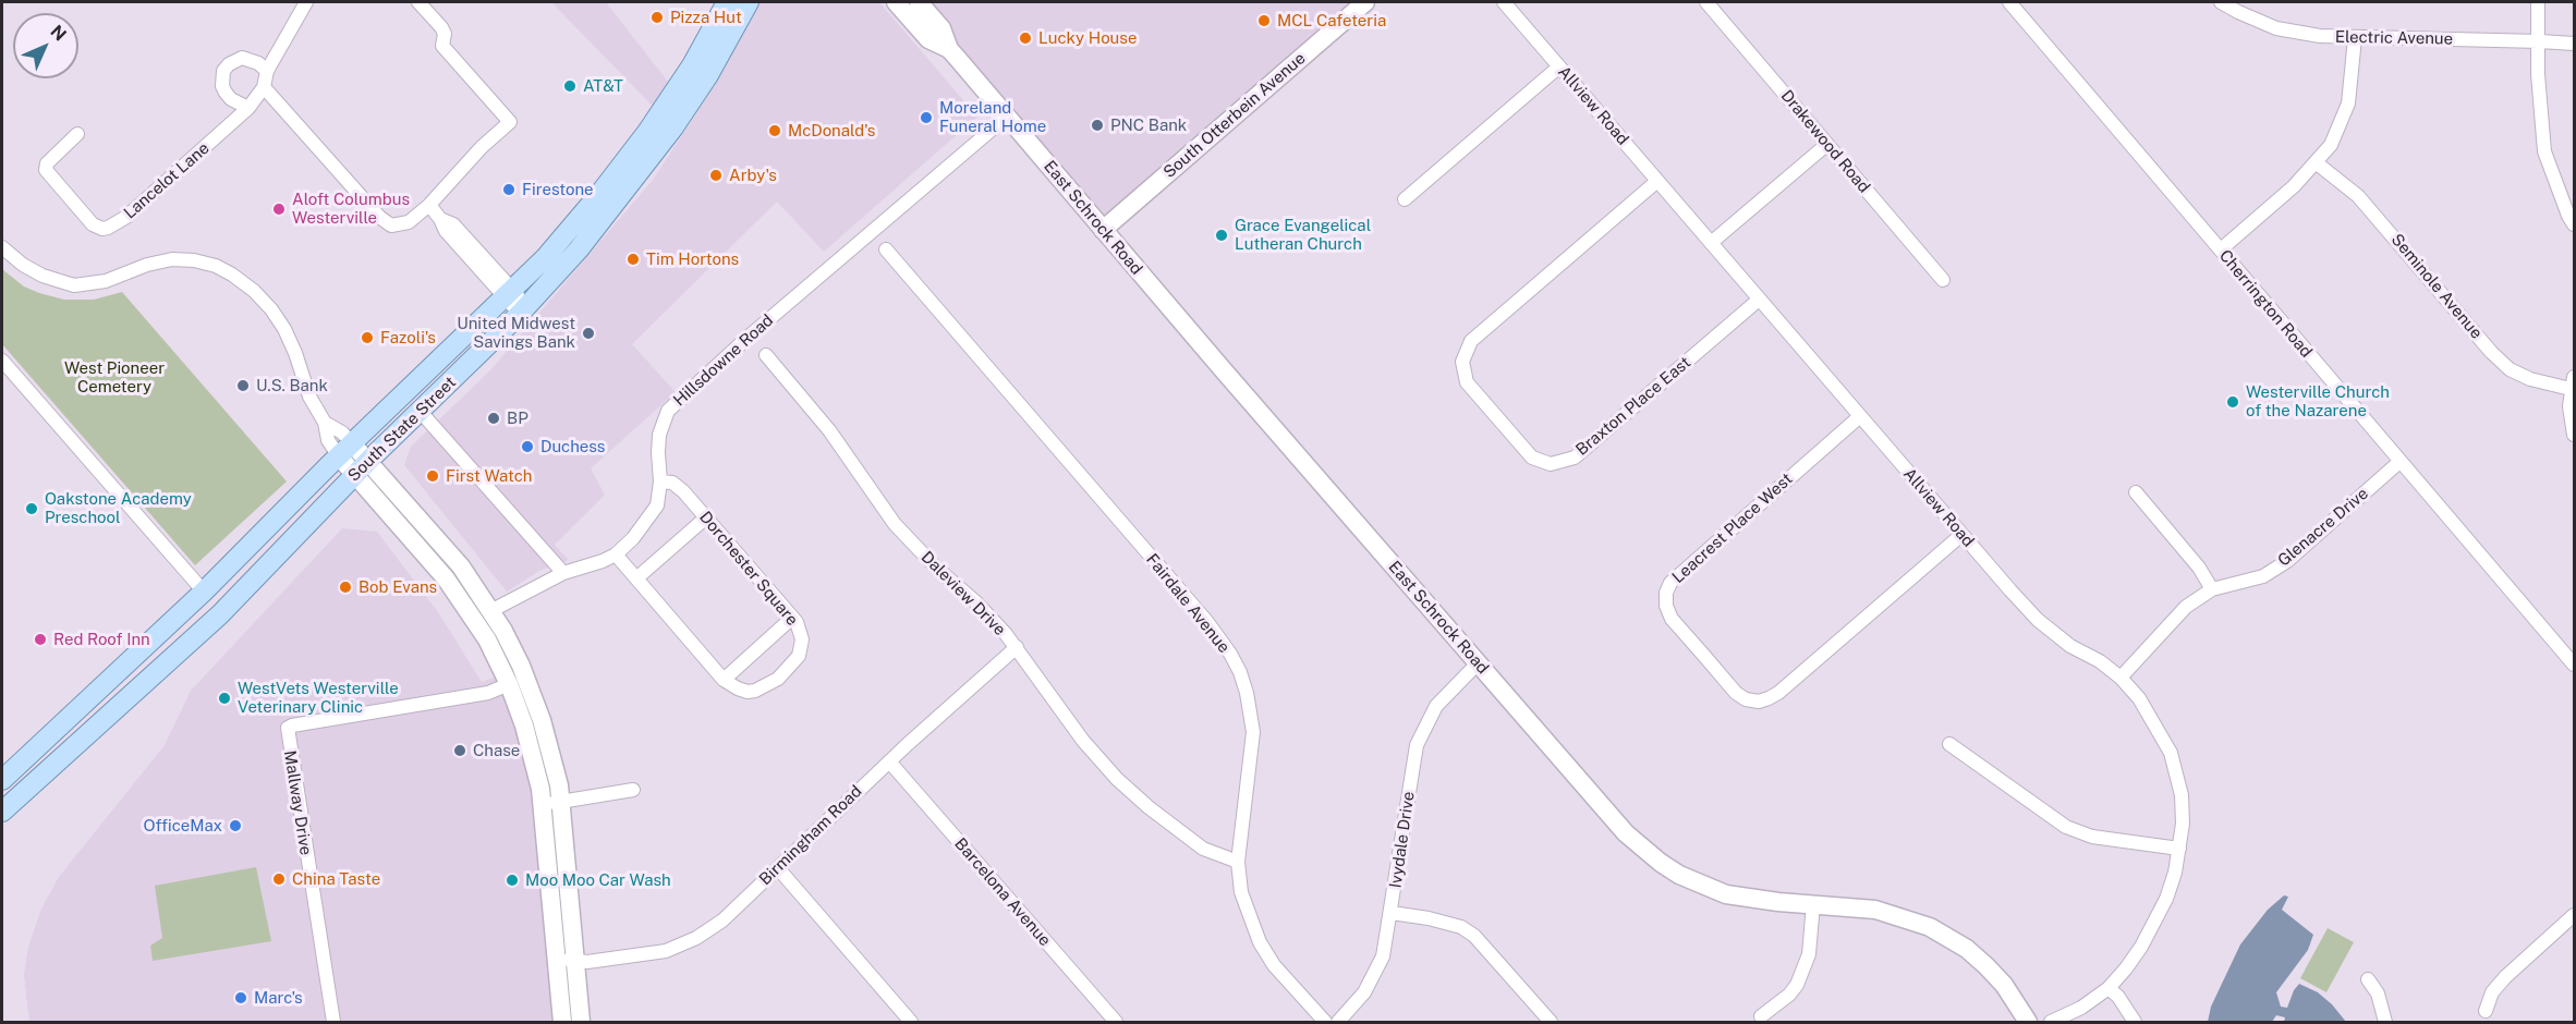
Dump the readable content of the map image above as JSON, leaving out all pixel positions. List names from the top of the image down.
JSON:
{
  "streets": {
    "main road": ["South State Street"],
    "street": [
      "Electric Avenue",
      "Allview Road",
      "South Otterbein Avenue",
      "Drakewood Road",
      "Lancelot Lane",
      "East Schrock Road",
      "Seminole Avenue",
      "Cherrington Road",
      "Hillsdowne Road",
      "Braxton Place East",
      "Glenacre Drive",
      "Leacrest Place West",
      "Dorchester Square",
      "Daleview Drive",
      "Fairdale Avenue",
      "Mallway Drive",
      "Birmingham Road",
      "Ivydale Drive",
      "Barcelona Avenue"
    ]
  },
  "crossings": [
    ["Allview Road", "Braxton Place East"],
    ["Allview Road", "Glenacre Drive"],
    ["Allview Road", "Leacrest Place West"],
    ["South Otterbein Avenue", "East Schrock Road"],
    ["East Schrock Road", "Hillsdowne Road"],
    ["East Schrock Road", "Ivydale Drive"],
    ["Cherrington Road", "Glenacre Drive"],
    ["Hillsdowne Road", "Dorchester Square"],
    ["Daleview Drive", "Fairdale Avenue"],
    ["Daleview Drive", "Birmingham Road"],
    ["Birmingham Road", "Barcelona Avenue"]
  ],
  "parks": ["West Pioneer Cemetery"],
  "places": [
    "Pizza Hut",
    "MCL Cafeteria",
    "Lucky House",
    "AT&T",
    "Moreland Funeral Home",
    "PNC Bank",
    "McDonald's",
    "Arby's",
    "Firestone",
    "Aloft Columbus Westerville",
    "Grace Evangelical Lutheran Church",
    "Tim Hortons",
    "United Midwest Savings Bank",
    "Fazoli's",
    "U.S. Bank",
    "Westerville Church of the Nazarene",
    "BP",
    "Duchess",
    "First Watch",
    "Oakstone Academy Preschool",
    "Bob Evans",
    "Red Roof Inn",
    "WestVets Westerville Veterinary Clinic",
    "Chase",
    "OfficeMax",
    "China Taste",
    "Moo Moo Car Wash",
    "Marc's"
  ],
  "north": "top right"
}
